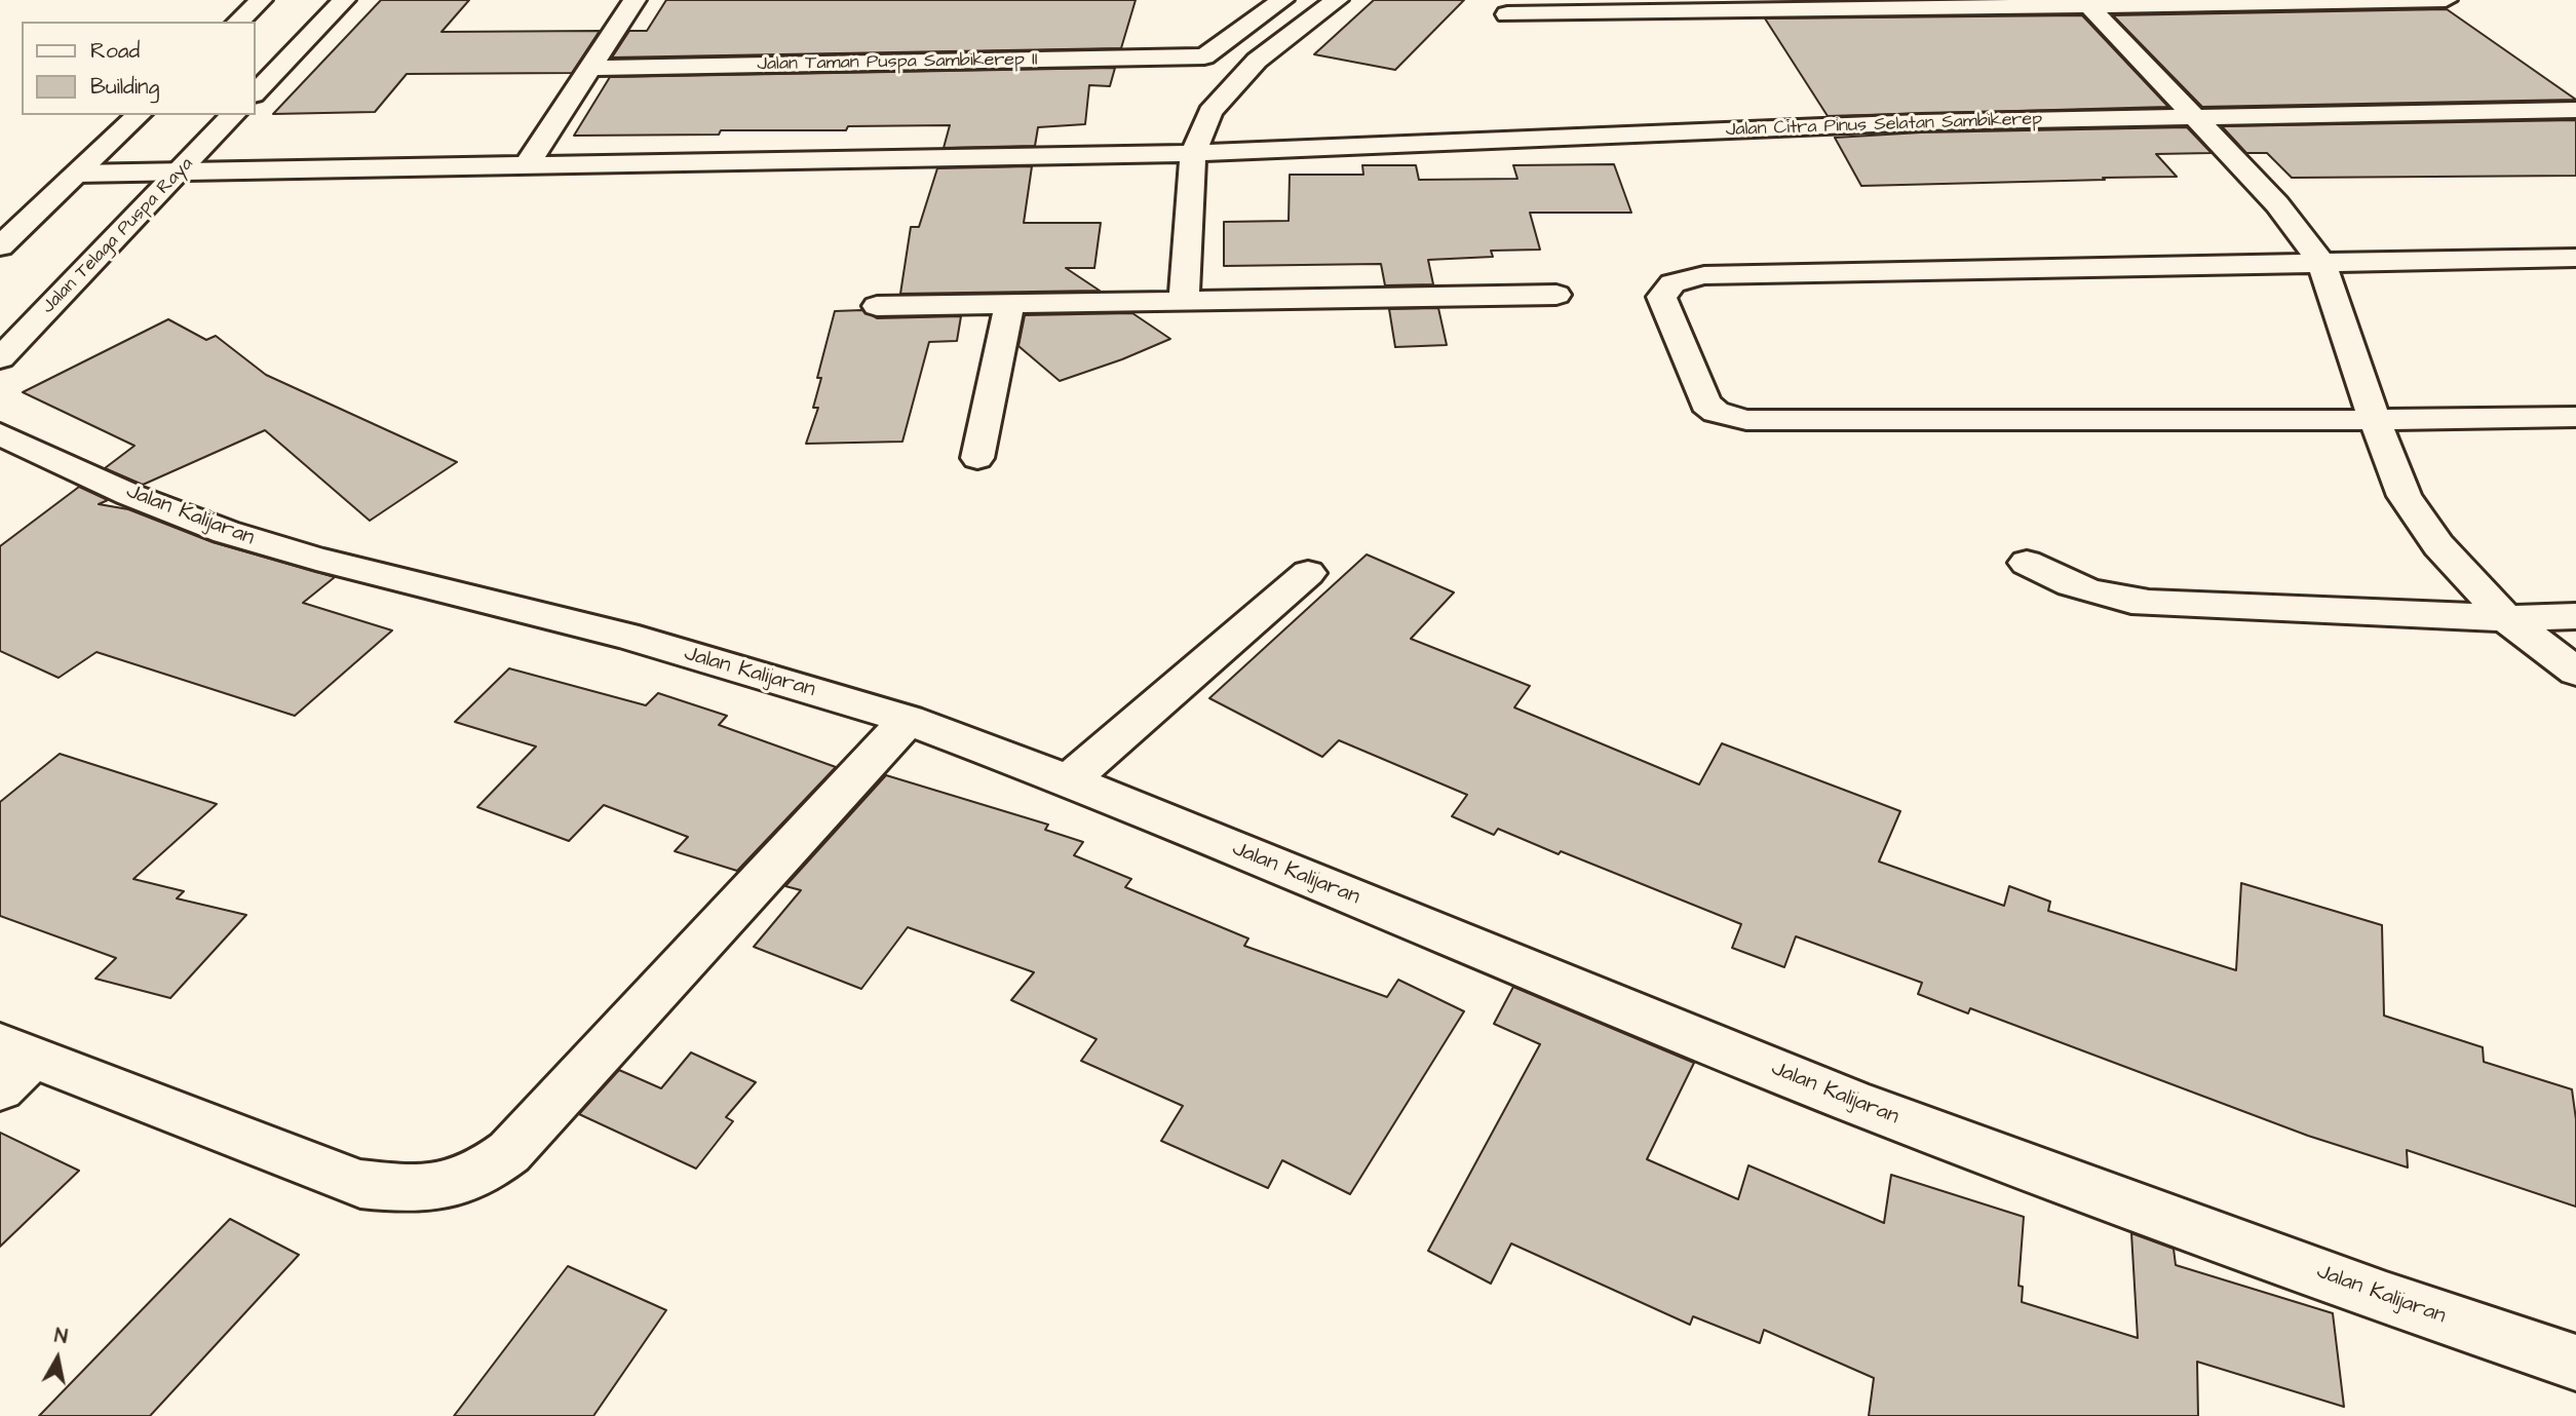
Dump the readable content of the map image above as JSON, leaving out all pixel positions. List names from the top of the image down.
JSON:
{
  "streets": {
    "street": [
      "Jalan Taman Puspa Sambikerep II",
      "Jalan Citra Pinus Selatan Sambikerep",
      "Jalan Telaga Puspa Raya",
      "Jalan Kalijaran"
    ]
  },
  "crossings": [
    ["Jalan Citra Pinus Selatan Sambikerep", "Jalan Telaga Puspa Raya"]
  ],
  "legend": ["Road", "Building"],
  "north": "top"
}
